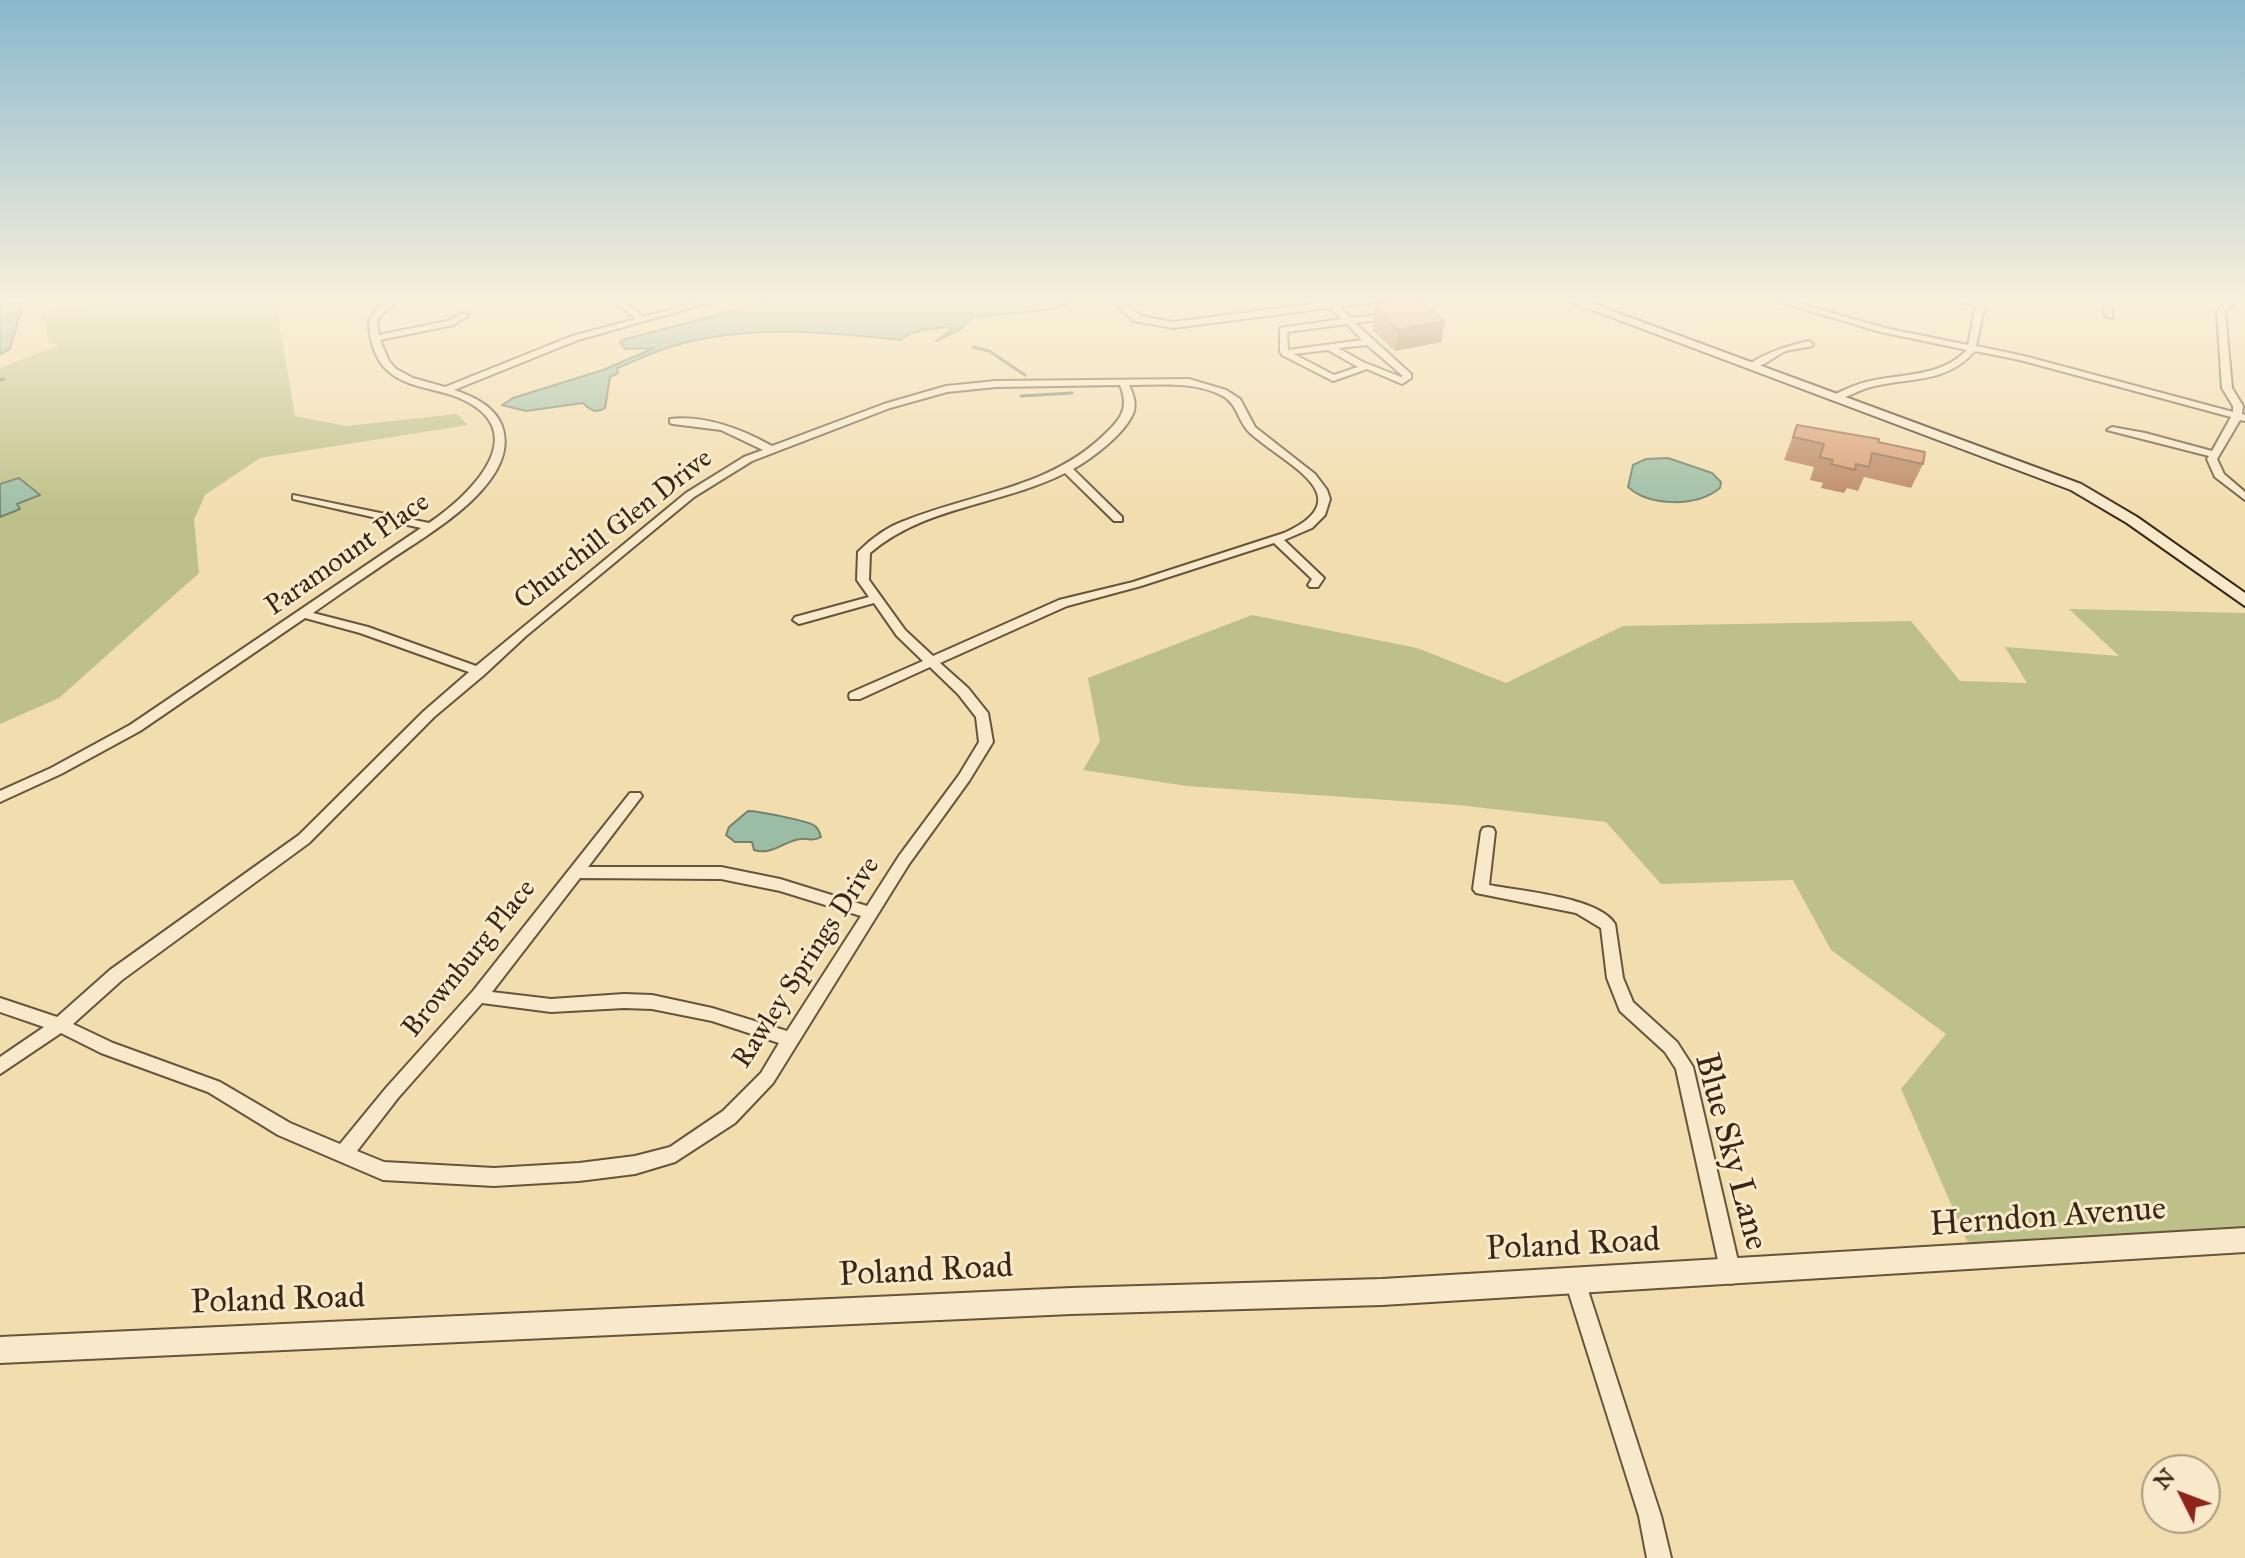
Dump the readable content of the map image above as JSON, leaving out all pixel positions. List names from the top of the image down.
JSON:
{
  "streets": {
    "street": [
      "Churchill Glen Drive",
      "Paramount Place",
      "Brownburg Place",
      "Rawley Springs Drive",
      "Blue Sky Lane",
      "Herndon Avenue",
      "Poland Road"
    ]
  },
  "crossings": [
    ["Churchill Glen Drive", "Rawley Springs Drive"],
    ["Brownburg Place", "Rawley Springs Drive"],
    ["Blue Sky Lane", "Poland Road"],
    ["Herndon Avenue", "Poland Road"]
  ],
  "north": "top left"
}
